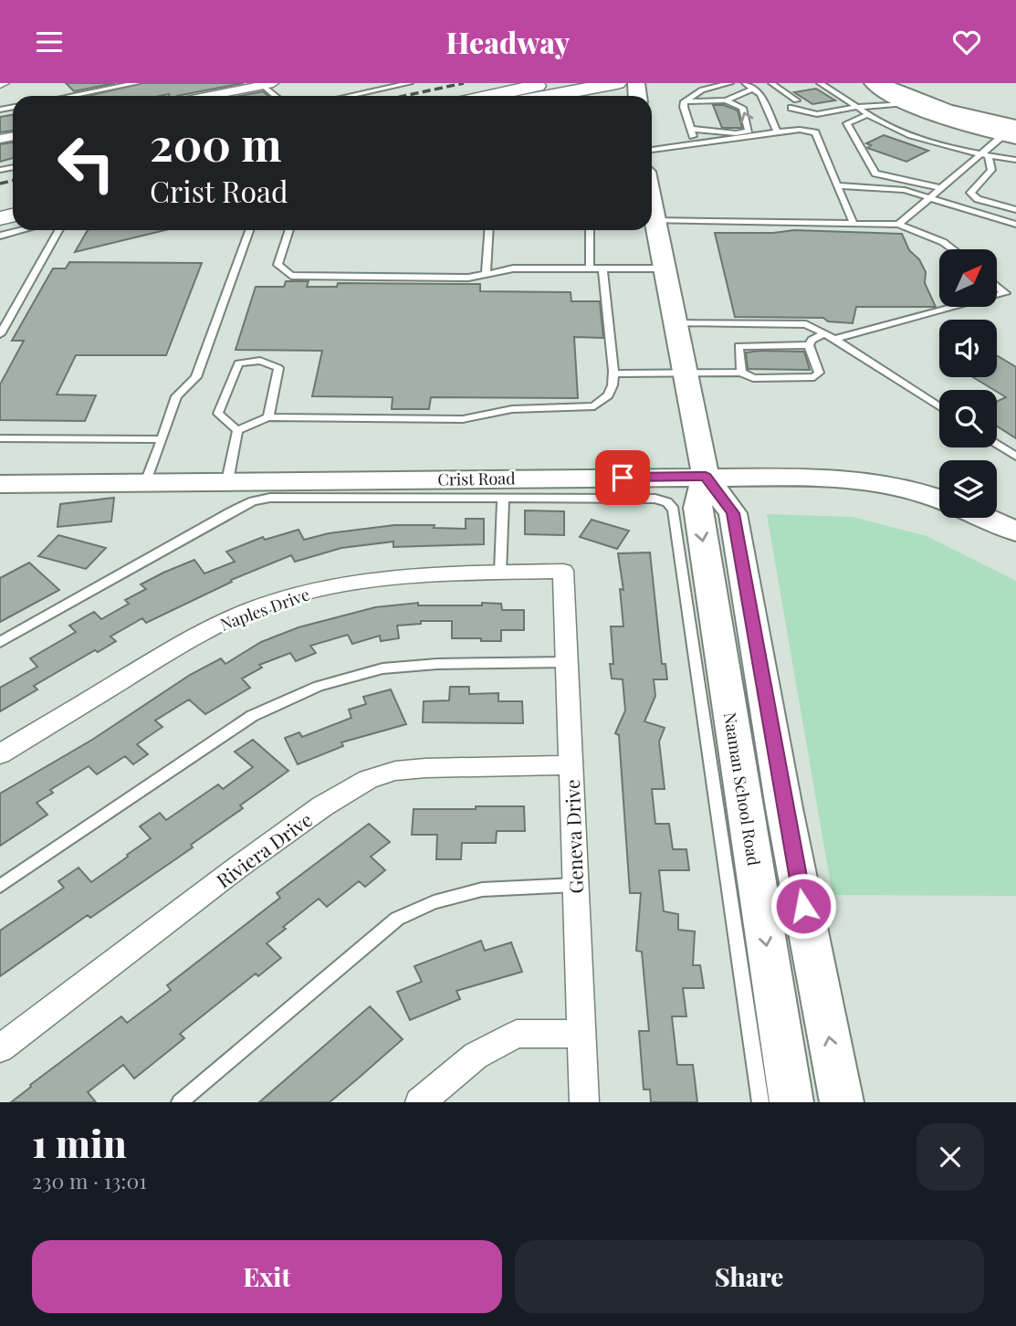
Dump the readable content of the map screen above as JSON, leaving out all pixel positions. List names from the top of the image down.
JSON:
{
  "streets": {
    "main road": ["Crist Road", "Naaman School Road"],
    "street": ["Naples Drive", "Geneva Drive", "Riviera Drive"]
  },
  "crossings": [
    ["Crist Road", "Naaman School Road"],
    ["Naples Drive", "Geneva Drive"],
    ["Geneva Drive", "Riviera Drive"]
  ],
  "north": "top right",
  "page": {
    "header": "Headway",
    "turn": ["200 m", "Crist Road"],
    "heading": ["1 min", "230 m · 13:01"],
    "buttons": ["Exit", "Share"]
  }
}
